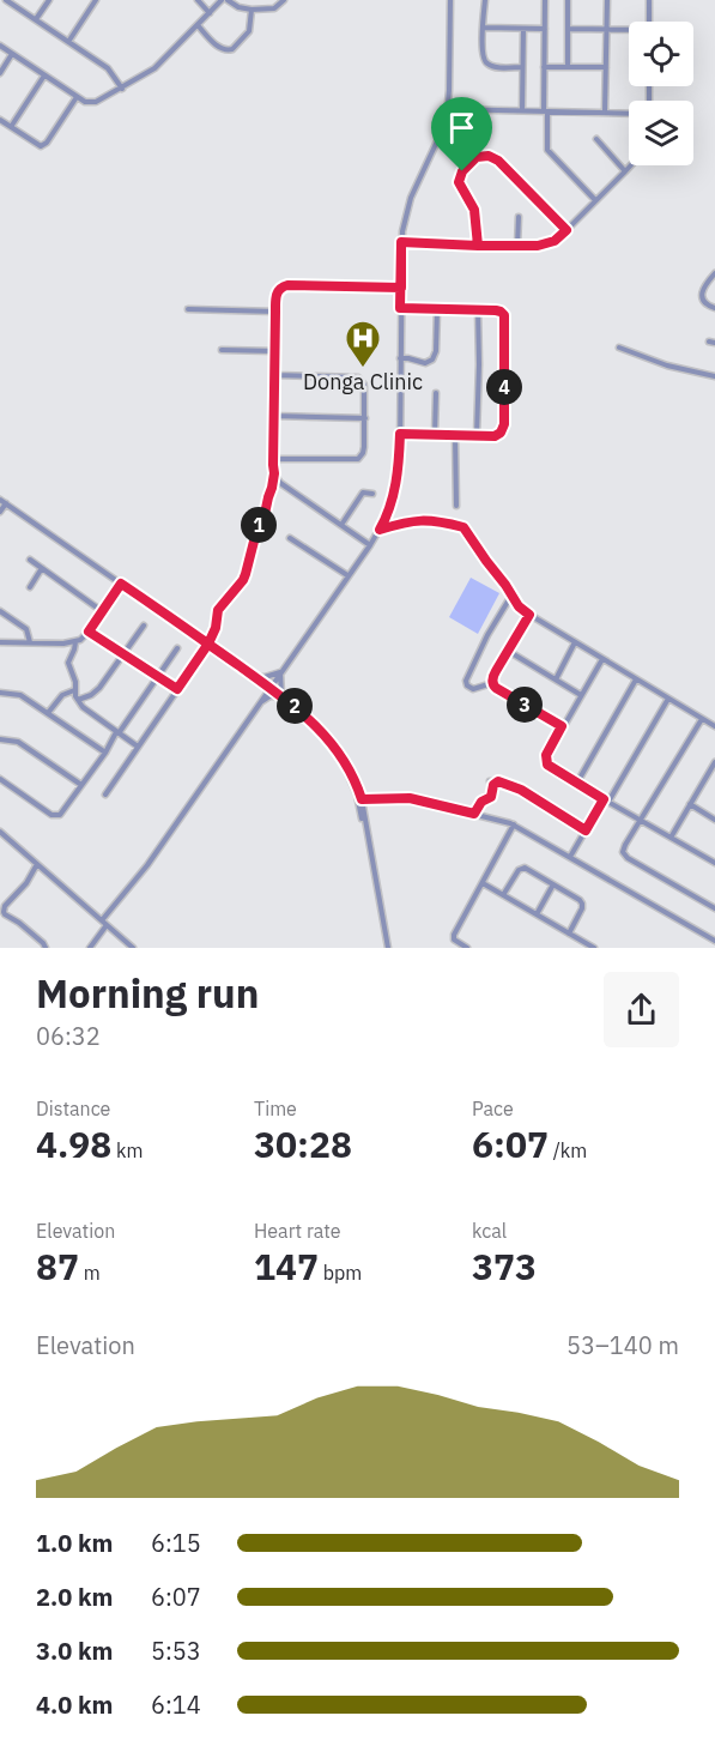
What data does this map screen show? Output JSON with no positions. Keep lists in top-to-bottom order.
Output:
{
  "places": {
    "hospital": ["Donga Clinic"]
  },
  "page": {
    "pins": [
      "4",
      "1",
      "3",
      "2"
    ],
    "heading": ["Morning run", "06:32"],
    "stats": [
      ["Distance", "4.98 km"],
      ["Time", "30:28"],
      ["Pace", "6:07 /km"],
      ["Elevation", "87 m"],
      ["Heart rate", "147 bpm"],
      ["kcal", "373"]
    ],
    "chart": ["Elevation", "53–140 m"],
    "list": [
      {
        "name": "1.0 km",
        "note": "6:15"
      },
      {
        "name": "2.0 km",
        "note": "6:07"
      },
      {
        "name": "3.0 km",
        "note": "5:53"
      },
      {
        "name": "4.0 km",
        "note": "6:14"
      }
    ]
  }
}
